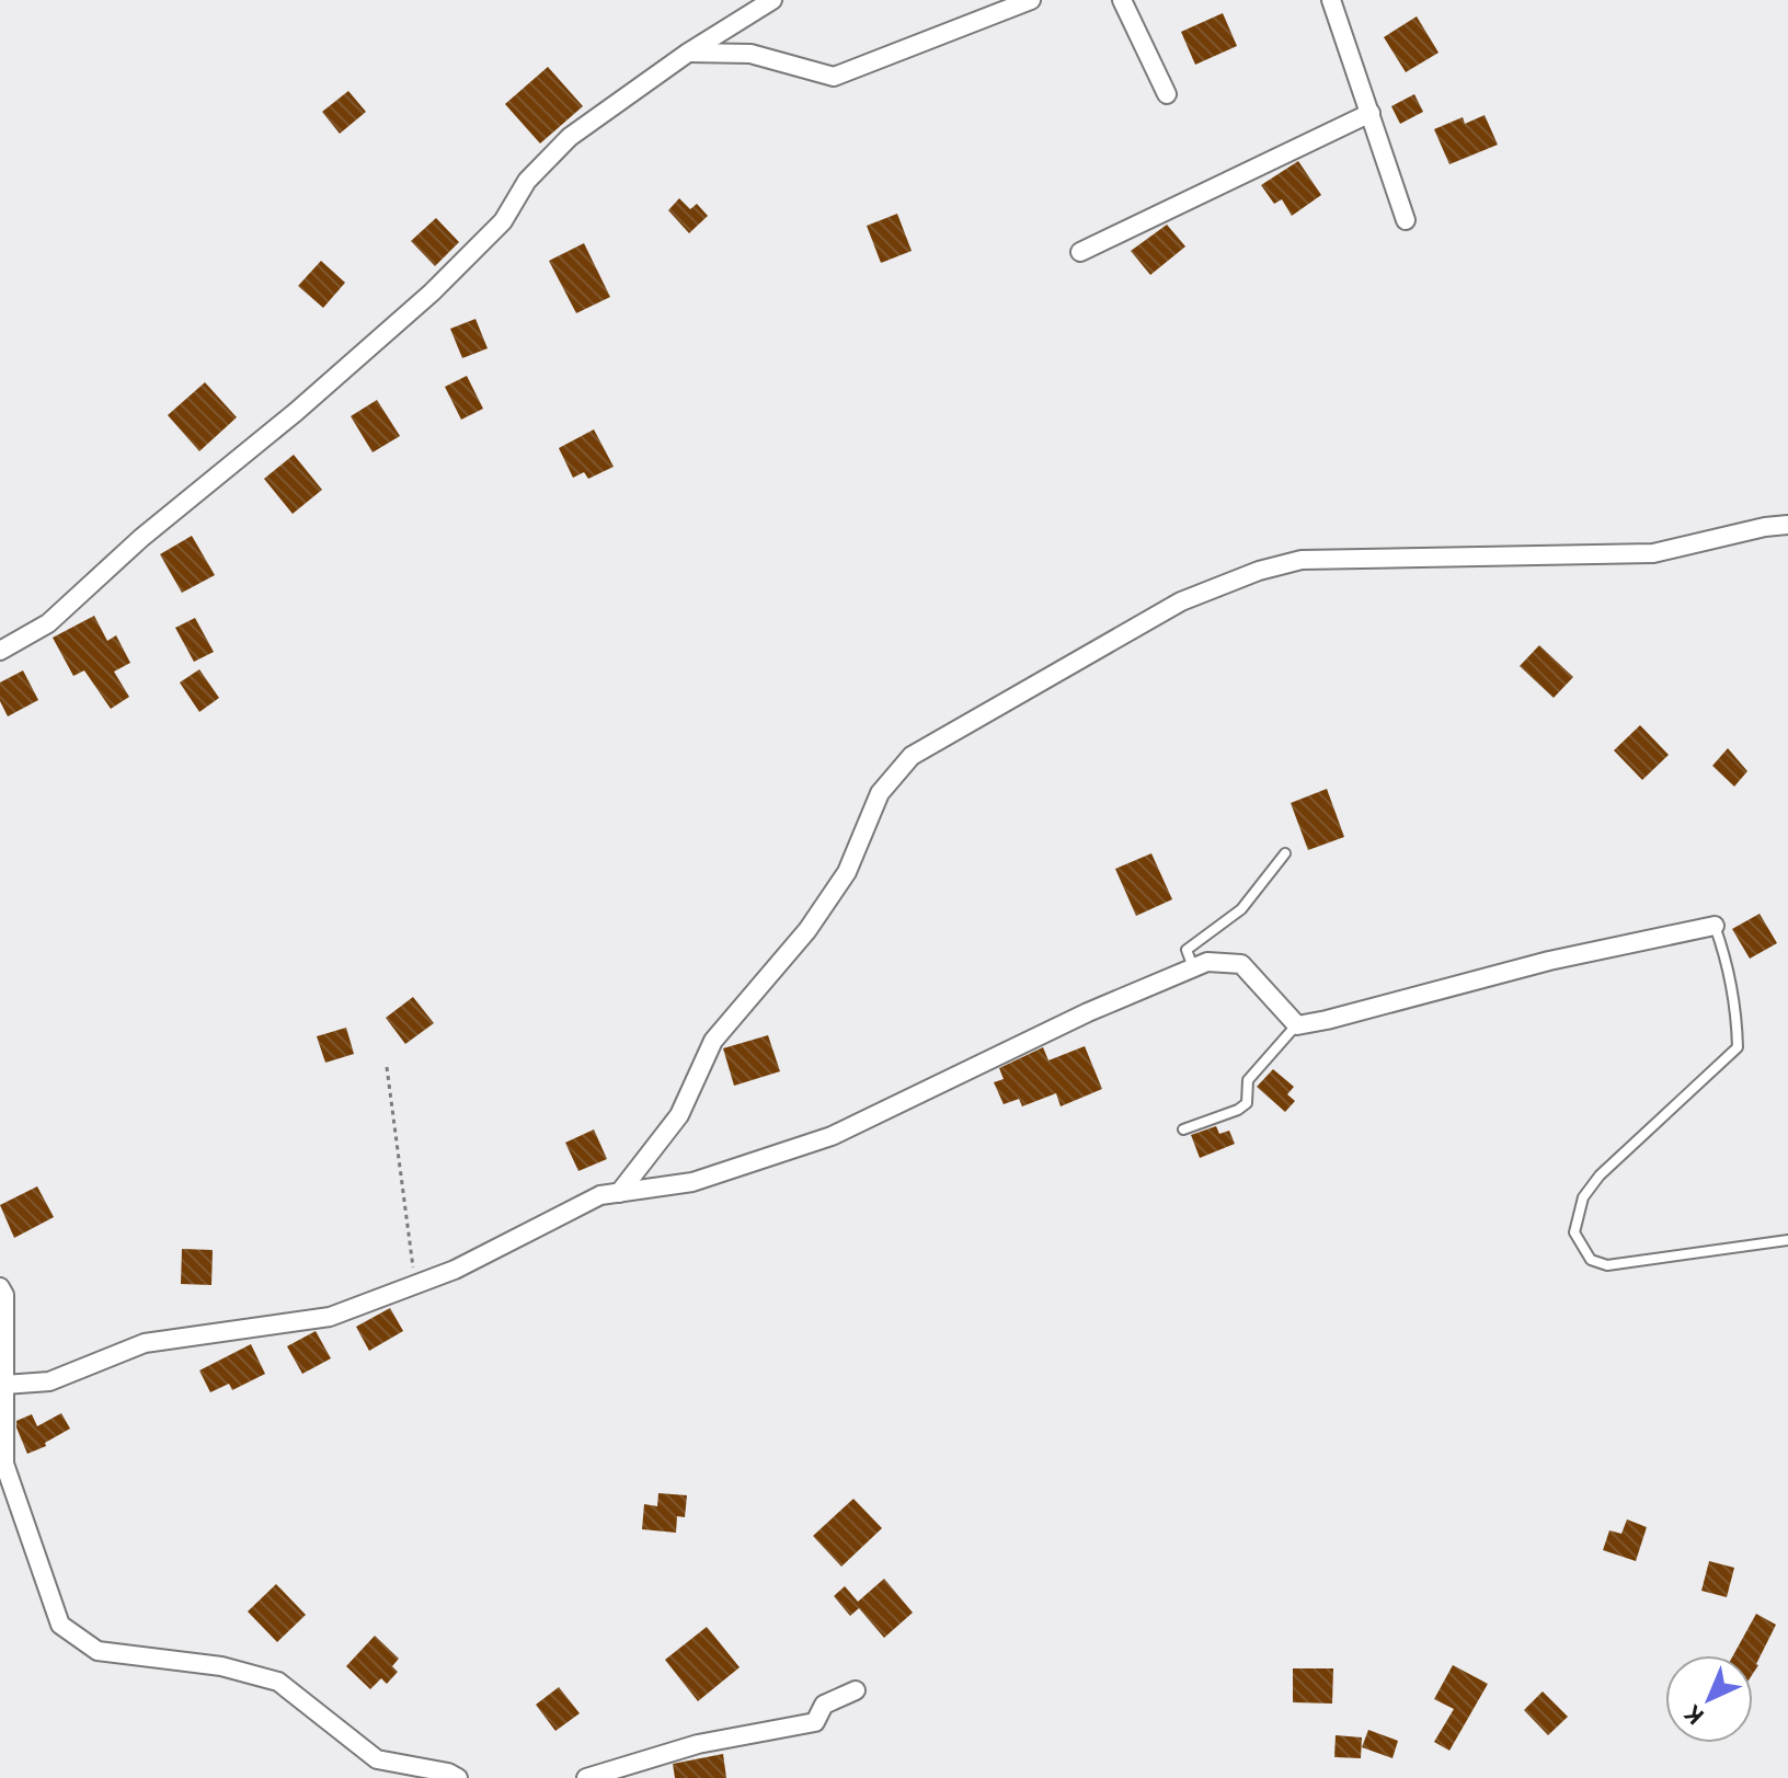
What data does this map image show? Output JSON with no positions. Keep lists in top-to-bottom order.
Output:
{
  "north": "bottom left"
}
